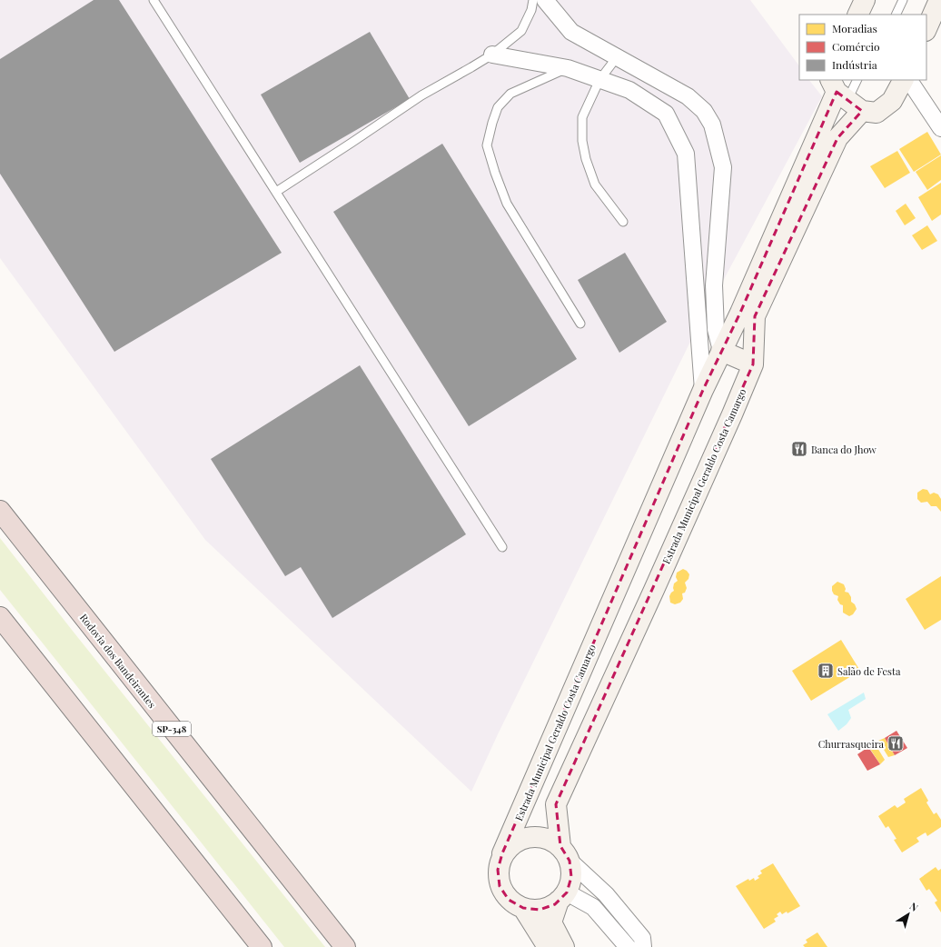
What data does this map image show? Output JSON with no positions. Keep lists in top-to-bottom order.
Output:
{
  "streets": {
    "highway": ["Rodovia dos Bandeirantes", "SP-348"],
    "street": ["Estrada Municipal Geraldo Costa Camargo"]
  },
  "places": {
    "restaurant": ["Banca do Jhow", "Churrasqueira"],
    "building": ["Salão de Festa"]
  },
  "legend": ["Moradias", "Comércio", "Indústria"],
  "north": "top right"
}
